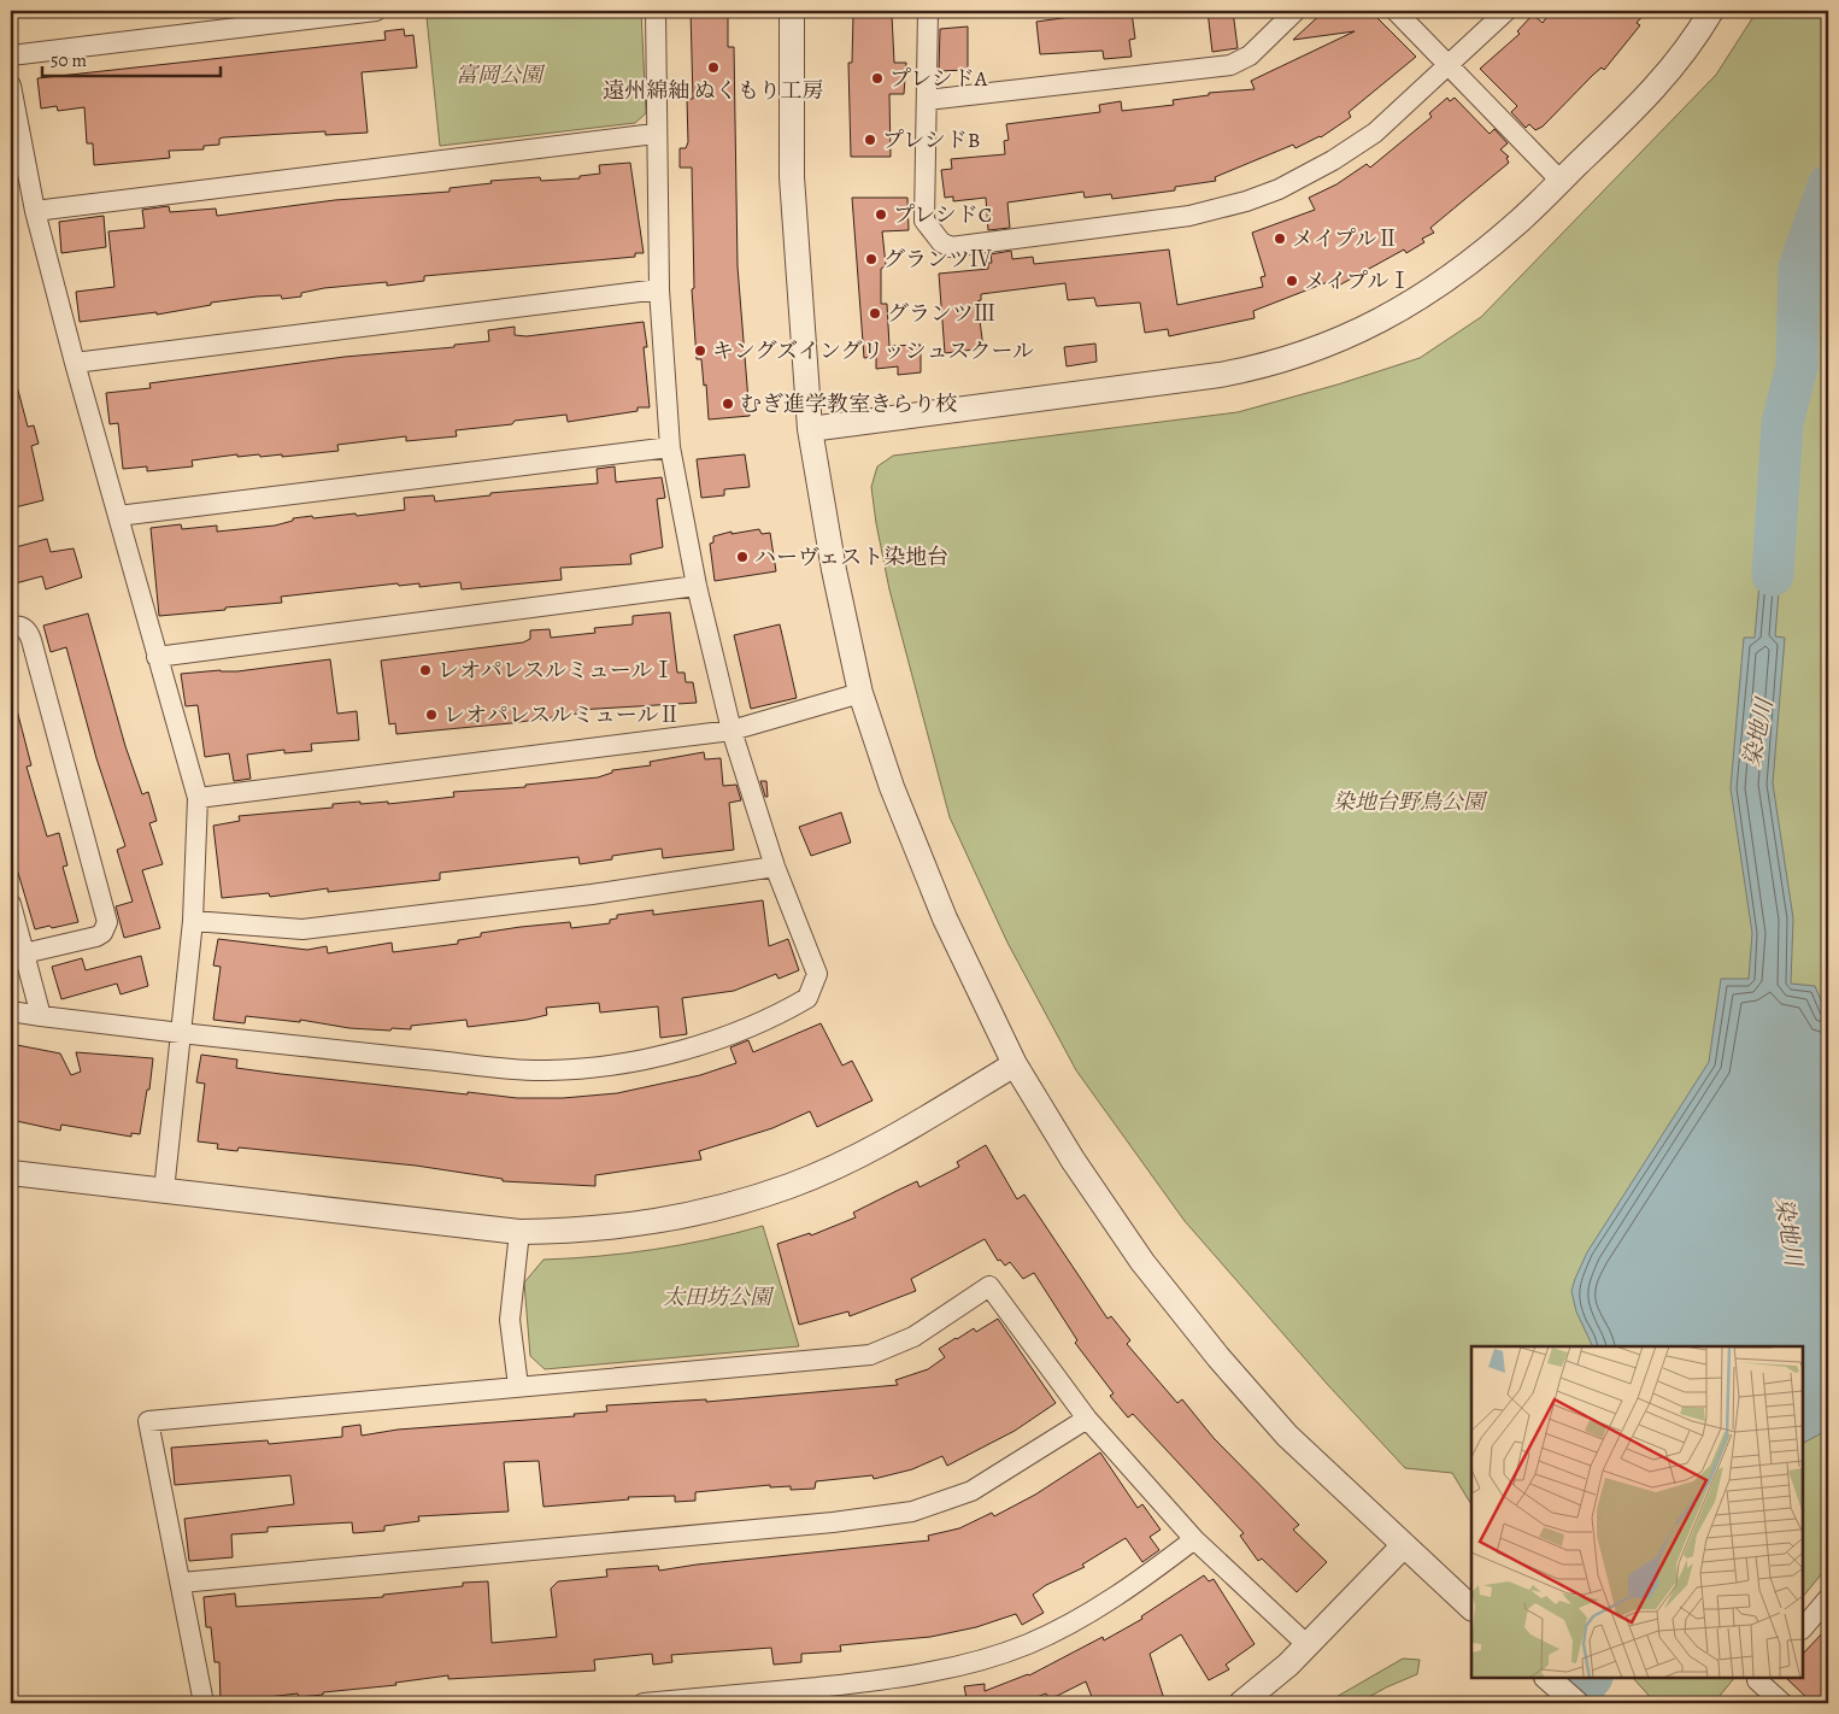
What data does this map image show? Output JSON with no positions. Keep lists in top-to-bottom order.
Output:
{
  "water": ["染地川"],
  "parks": ["富岡公園", "染地台野鳥公園", "太田坊公園"],
  "places": [
    "遠州綿紬 ぬくもり工房",
    "プレシドA",
    "プレシドB",
    "プレシドC",
    "メイプルⅡ",
    "グランツⅣ",
    "メイプルⅠ",
    "グランツⅢ",
    "キングズイングリッシュスクール",
    "むぎ進学教室きらり校",
    "ハーヴェスト染地台",
    "レオパレスルミュールⅠ",
    "レオパレスルミュールⅡ"
  ],
  "scale_bar": "50 m"
}
